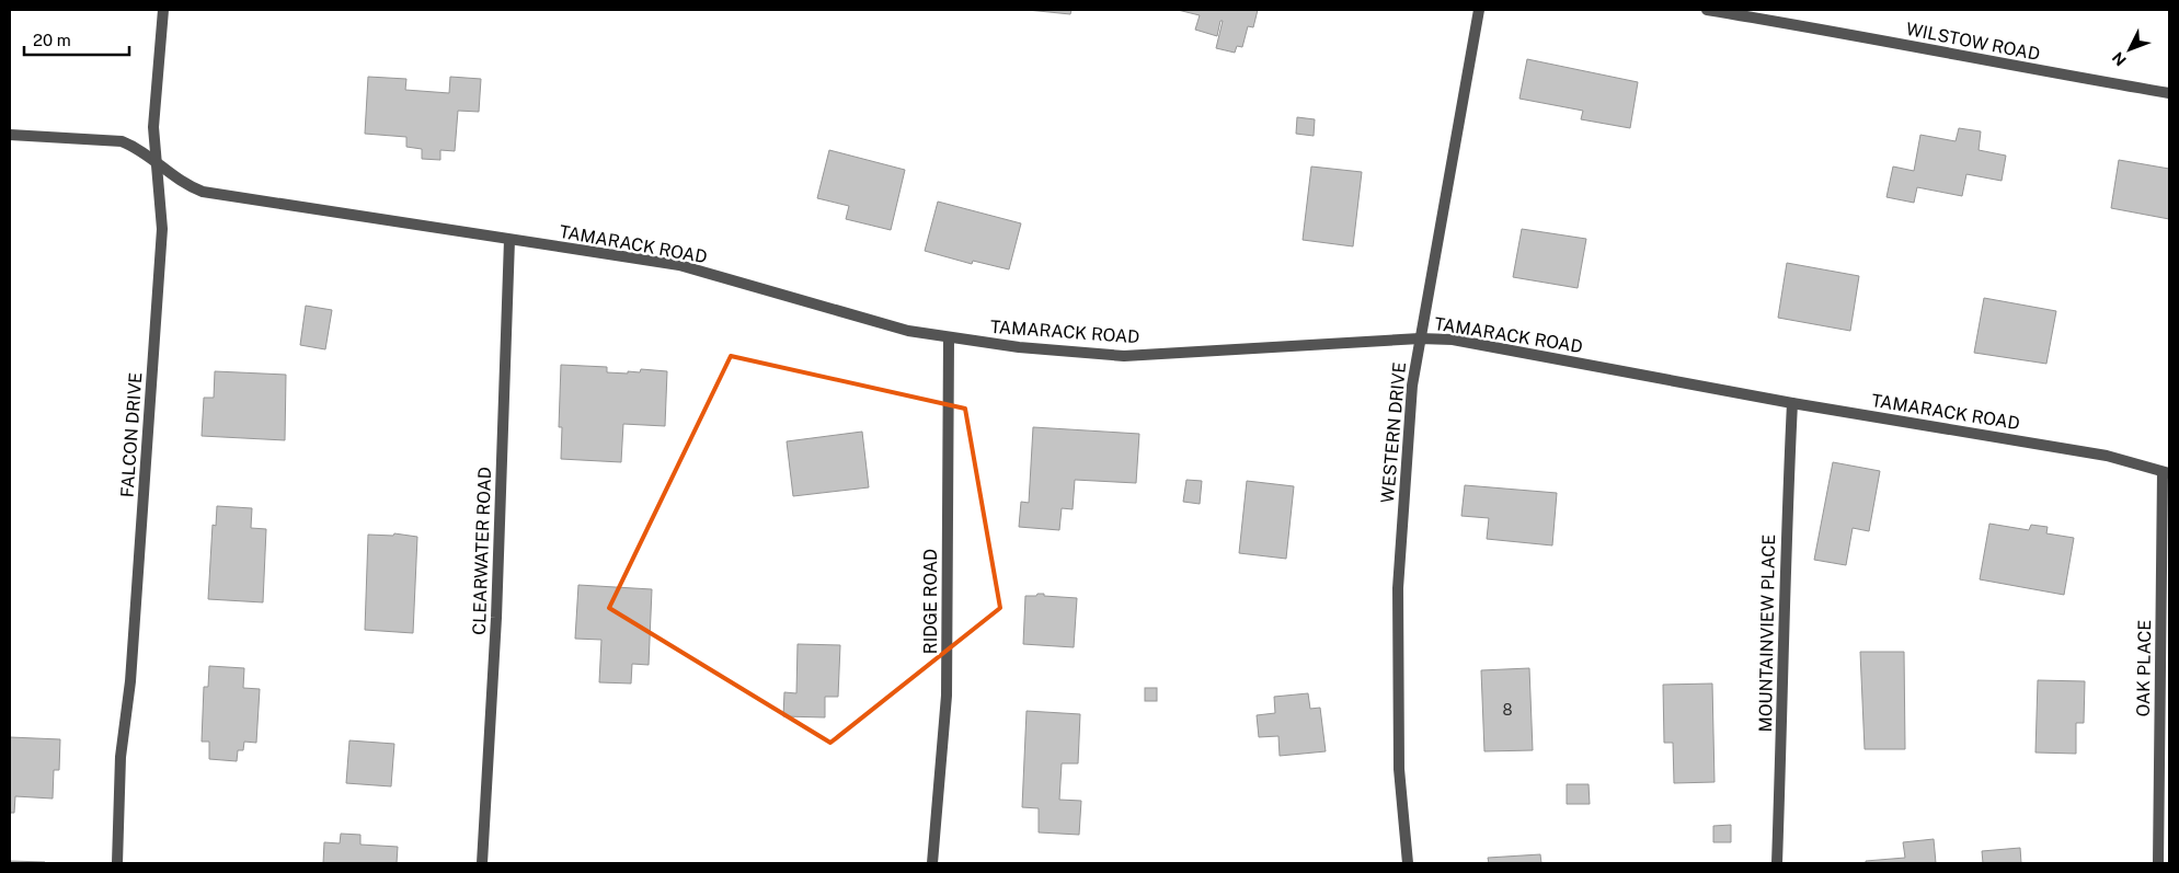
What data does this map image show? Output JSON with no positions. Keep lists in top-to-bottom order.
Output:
{
  "streets": {
    "street": [
      "WILSTOW ROAD",
      "TAMARACK ROAD",
      "WESTERN DRIVE",
      "FALCON DRIVE",
      "CLEARWATER ROAD",
      "RIDGE ROAD",
      "MOUNTAINVIEW PLACE",
      "OAK PLACE"
    ]
  },
  "crossings": [
    ["TAMARACK ROAD", "WESTERN DRIVE"],
    ["TAMARACK ROAD", "FALCON DRIVE"],
    ["TAMARACK ROAD", "CLEARWATER ROAD"],
    ["TAMARACK ROAD", "RIDGE ROAD"],
    ["TAMARACK ROAD", "MOUNTAINVIEW PLACE"],
    ["TAMARACK ROAD", "OAK PLACE"]
  ],
  "house_numbers": ["8"],
  "scale_bar": "20 m",
  "north": "bottom left"
}
